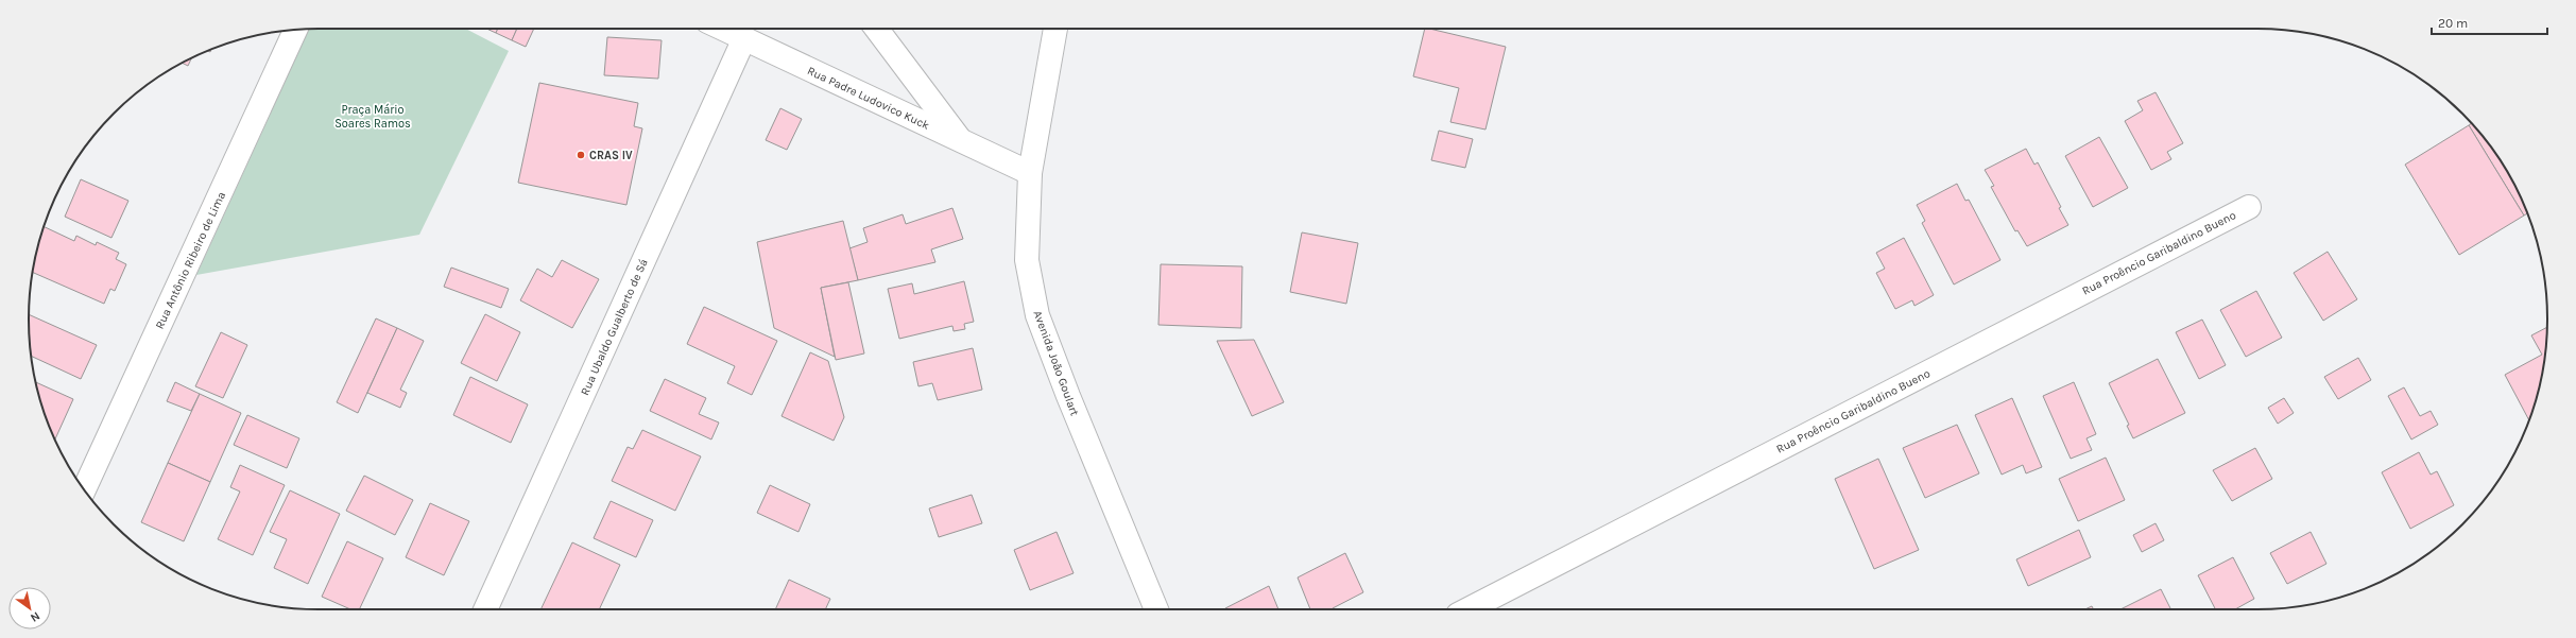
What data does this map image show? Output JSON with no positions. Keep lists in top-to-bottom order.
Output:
{
  "streets": {
    "street": [
      "Rua Padre Ludovico Kuck",
      "Rua Proêncio Garibaldino Bueno",
      "Rua Antônio Ribeiro de Lima",
      "Rua Ubaldo Gualberto de Sá",
      "Avenida João Goulart"
    ]
  },
  "crossings": [
    ["Rua Padre Ludovico Kuck", "Rua Ubaldo Gualberto de Sá"],
    ["Rua Padre Ludovico Kuck", "Avenida João Goulart"]
  ],
  "parks": ["Praça Mário Soares Ramos"],
  "places": ["CRAS IV"],
  "scale_bar": "20 m",
  "north": "bottom right"
}
